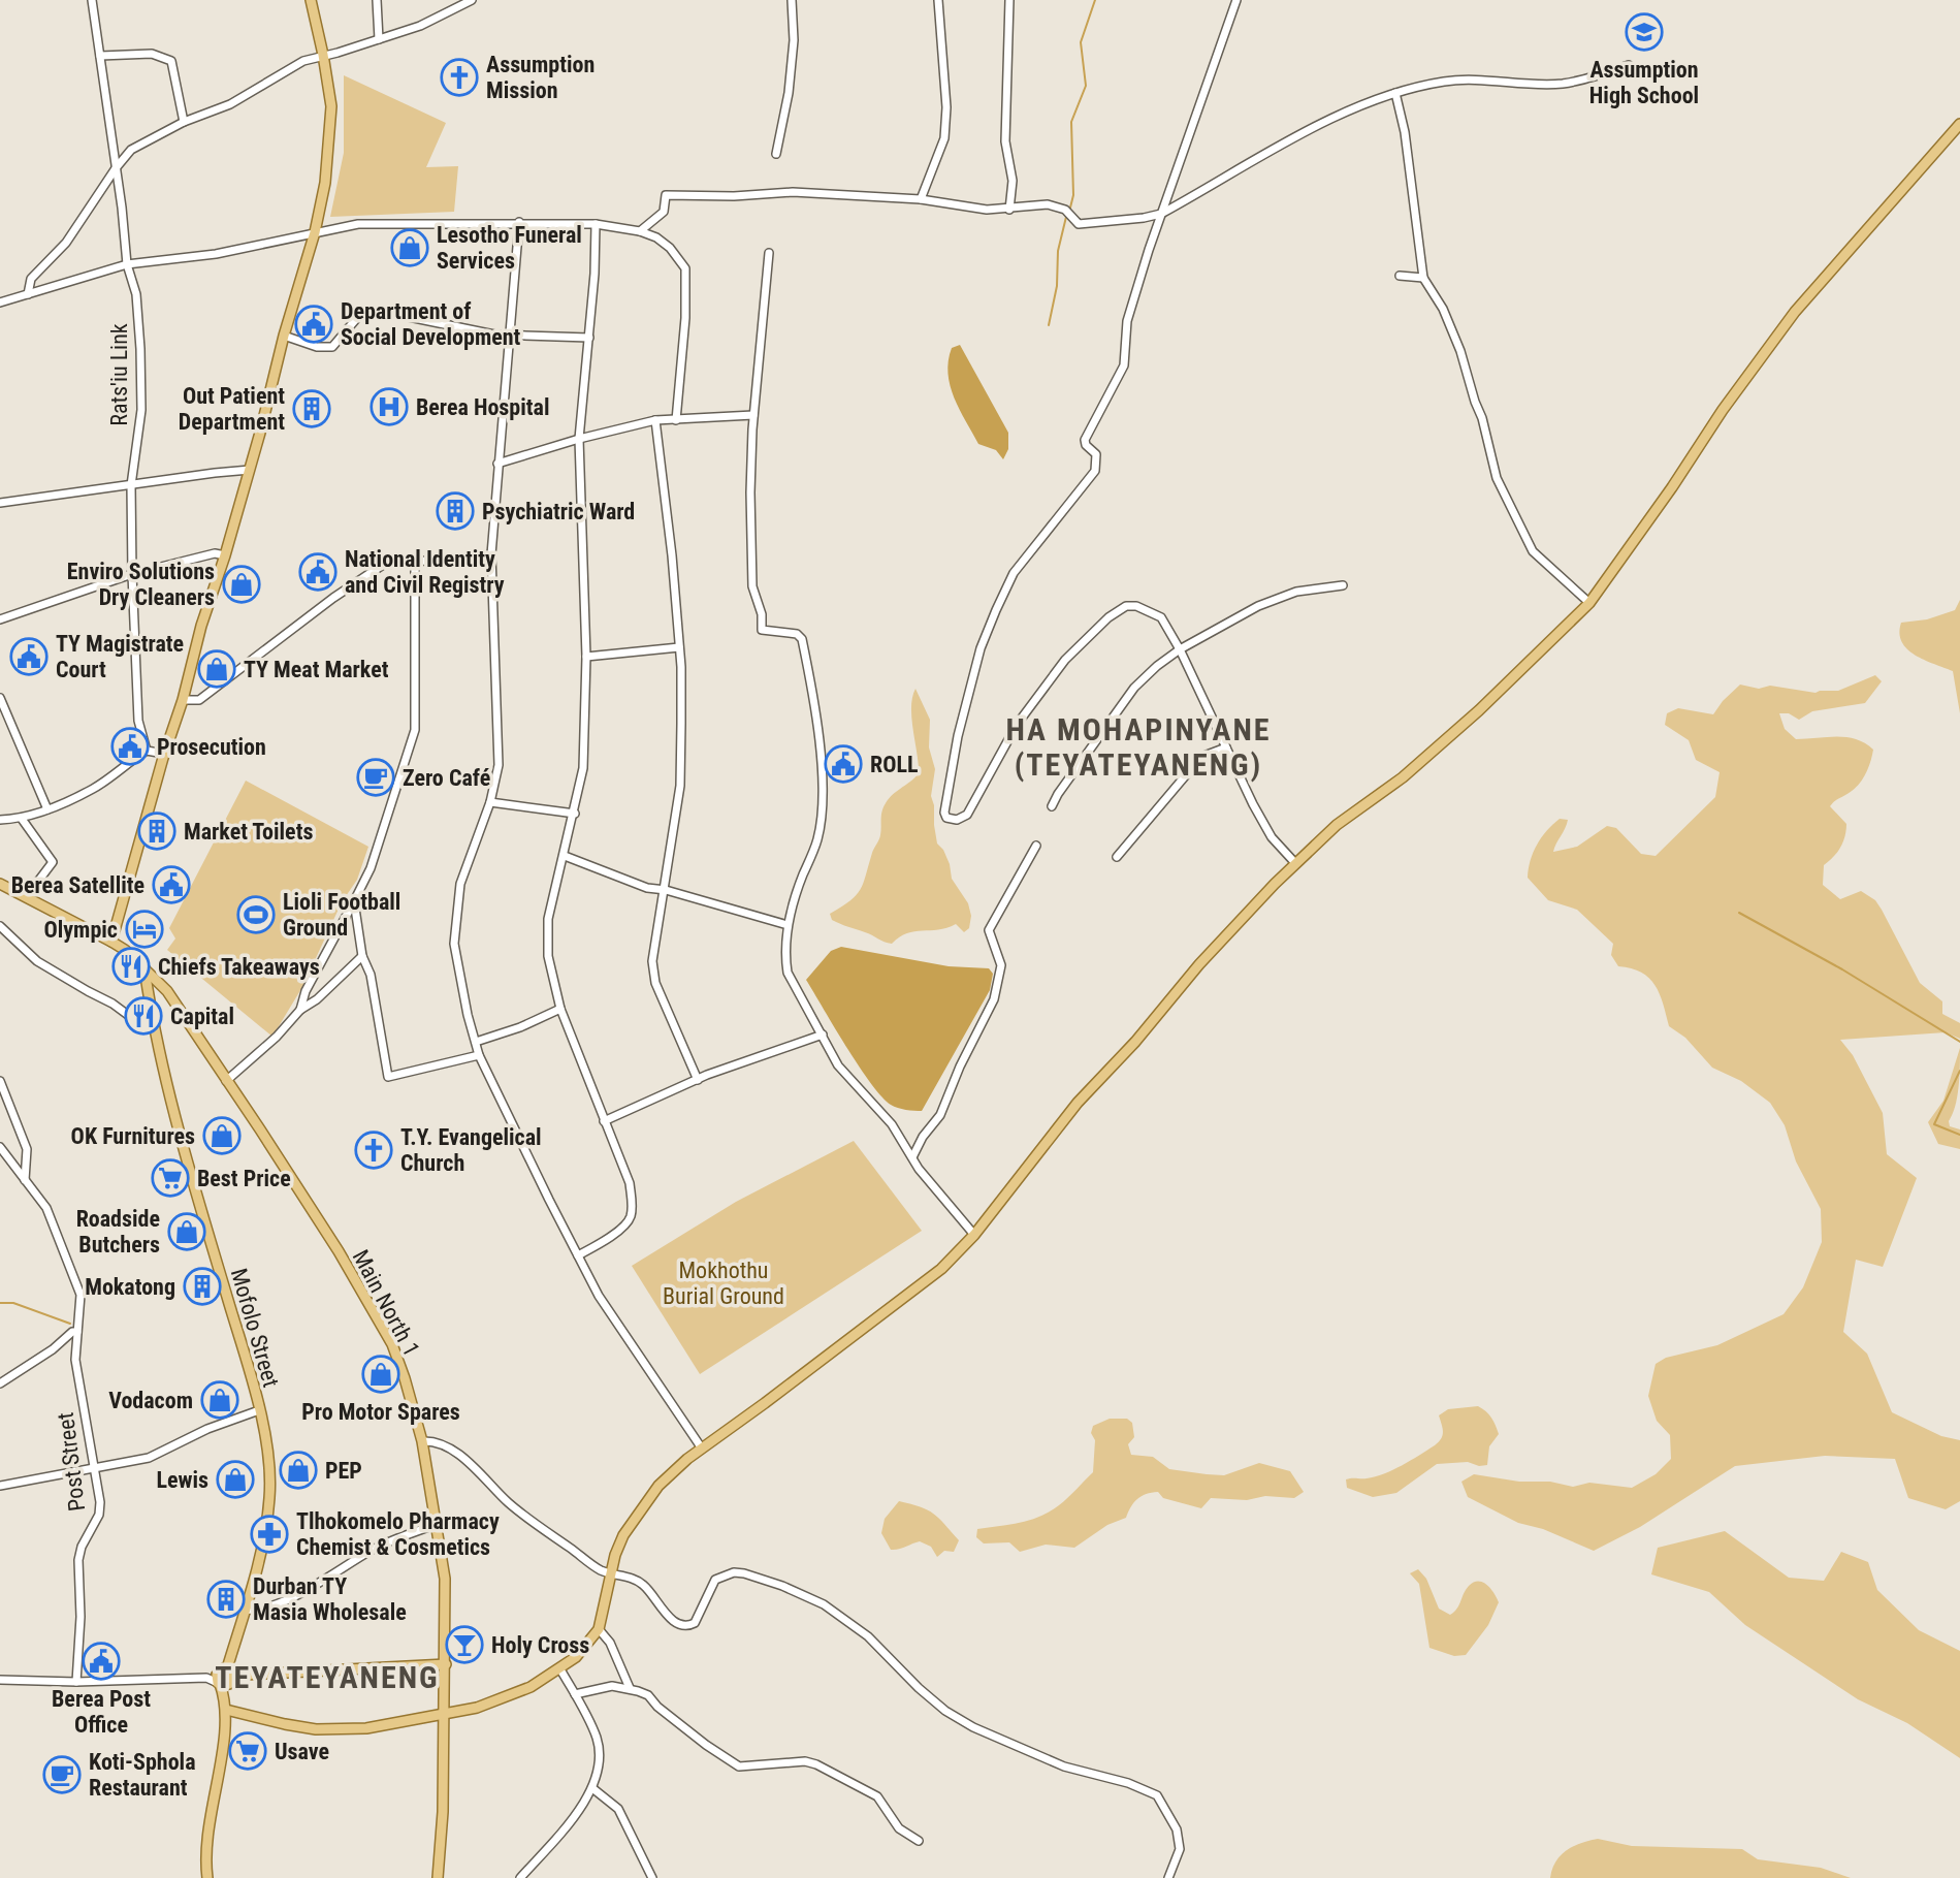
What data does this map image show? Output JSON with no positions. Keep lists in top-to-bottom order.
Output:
{
  "streets": {
    "main road": ["Main North 1", "Mofolo Street"],
    "street": ["Rats'iu Link", "Post Street"]
  },
  "crossings": [
    ["Main North 1", "Mofolo Street"]
  ],
  "districts": ["HA MOHAPINYANE (TEYATEYANENG)", "TEYATEYANENG"],
  "parks": ["Mokhothu Burial Ground"],
  "places": {
    "school or university": ["Assumption High School"],
    "church": ["Assumption Mission", "T.Y. Evangelical Church"],
    "shop": [
      "Lesotho Funeral Services",
      "Enviro Solutions Dry Cleaners",
      "TY Meat Market",
      "OK Furnitures",
      "Roadside Butchers",
      "Pro Motor Spares",
      "Vodacom",
      "PEP",
      "Lewis"
    ],
    "public building": [
      "Department of Social Development",
      "National Identity and Civil Registry",
      "TY Magistrate Court",
      "Prosecution",
      "ROLL",
      "Berea Satellite",
      "Berea Post Office"
    ],
    "hospital": ["Berea Hospital"],
    "building": [
      "Out Patient Department",
      "Psychiatric Ward",
      "Market Toilets",
      "Mokatong",
      "Durban TY Masia Wholesale"
    ],
    "cafe": ["Zero Café", "Koti-Sphola Restaurant"],
    "sports": ["Lioli Football Ground"],
    "hotel": ["Olympic"],
    "restaurant": ["Chiefs Takeaways", "Capital"],
    "supermarket": ["Best Price", "Usave"],
    "pharmacy": ["Tlhokomelo Pharmacy Chemist & Cosmetics"],
    "bar": ["Holy Cross"]
  }
}
